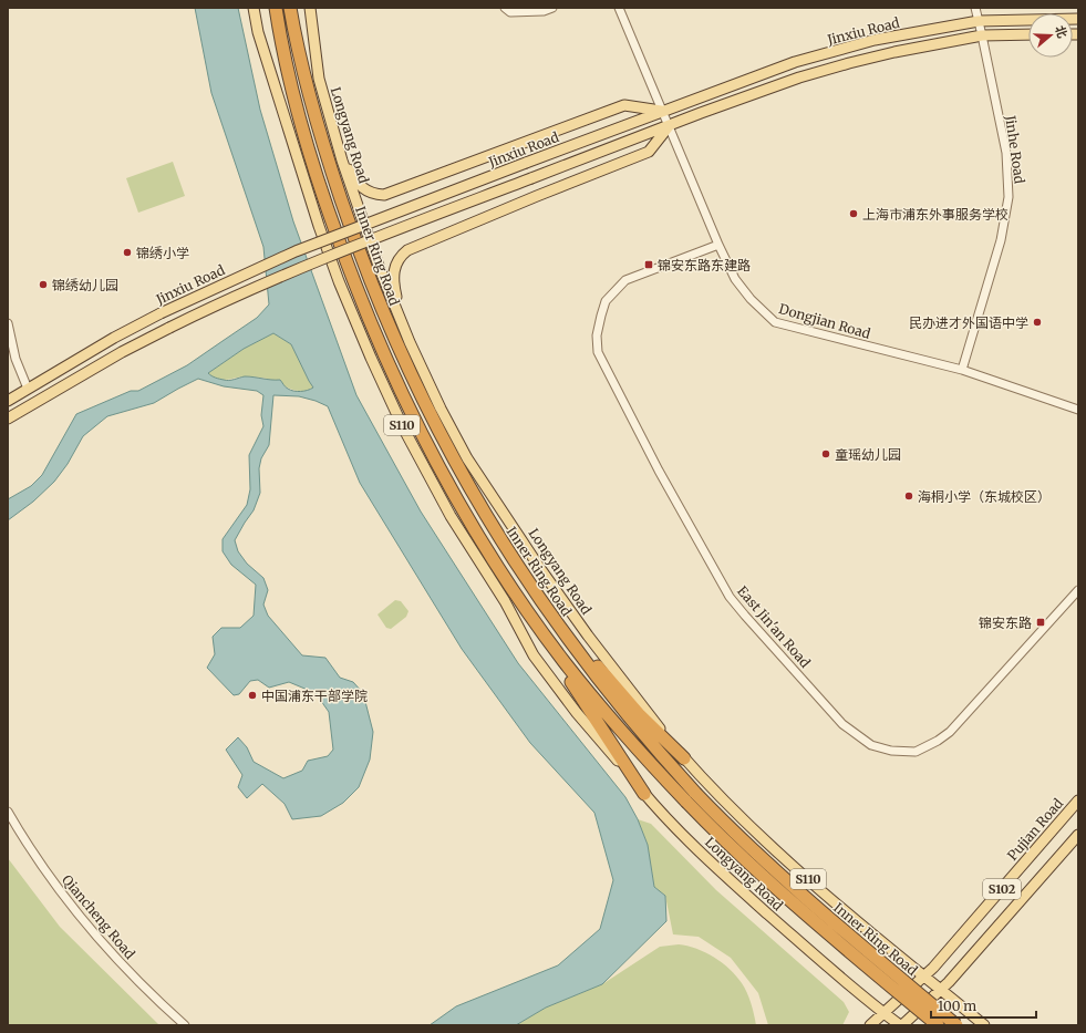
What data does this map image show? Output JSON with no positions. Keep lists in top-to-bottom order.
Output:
{
  "streets": {
    "highway": ["Inner Ring Road"],
    "main road": [
      "Jinxiu Road",
      "Longyang Road",
      "S110",
      "Pujian Road",
      "S102"
    ],
    "street": [
      "Jinhe Road",
      "Dongjian Road",
      "East Jin'an Road",
      "Qiancheng Road"
    ]
  },
  "crossings": [
    ["Jinxiu Road", "Jinhe Road"],
    ["Jinxiu Road", "Dongjian Road"],
    ["Longyang Road", "Pujian Road"],
    ["Longyang Road", "S102"],
    ["Jinhe Road", "Dongjian Road"],
    ["Dongjian Road", "East Jin'an Road"],
    ["Pujian Road", "S102"]
  ],
  "places": {
    "other": [
      "上海市浦东外事服务学校",
      "锦绣小学",
      "锦绣幼儿园",
      "民办进才外国语中学",
      "童瑶幼儿园",
      "海桐小学（东城校区）",
      "中国浦东干部学院"
    ],
    "transit": ["锦安东路东建路", "锦安东路"]
  },
  "scale_bar": "100 m",
  "north": "right"
}
